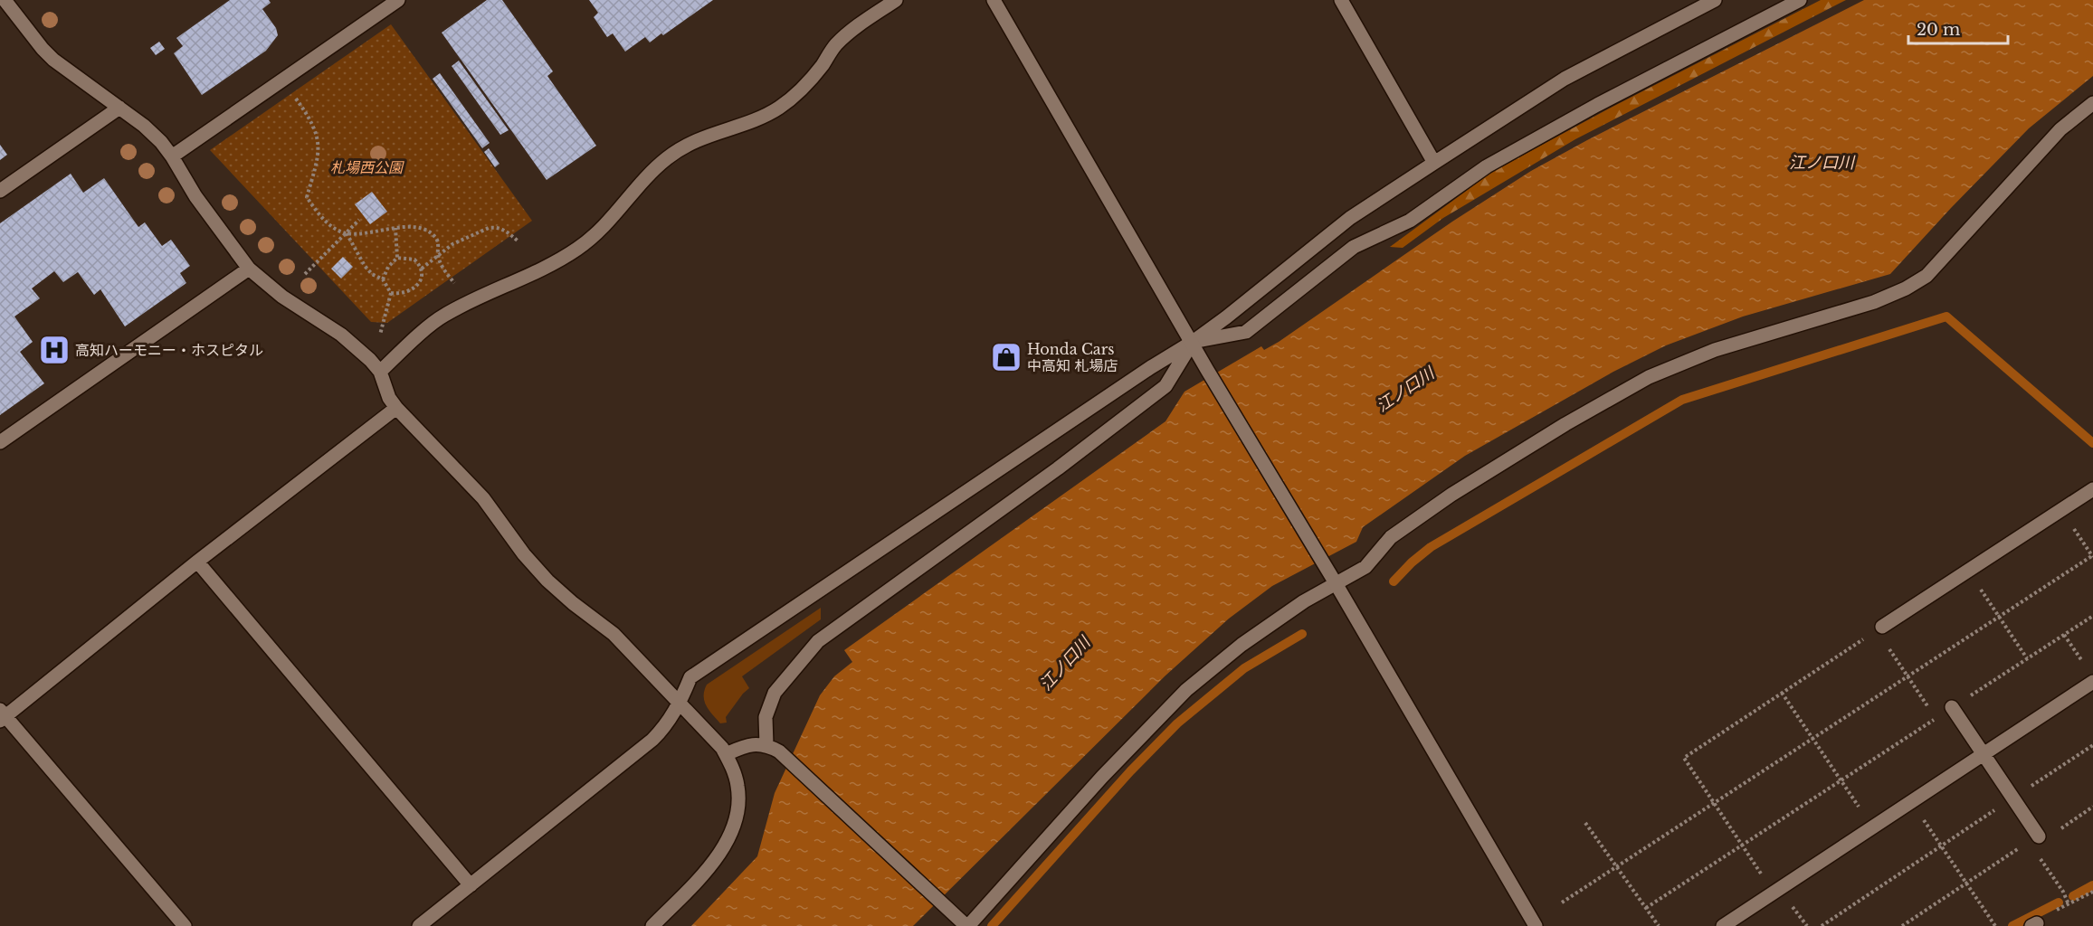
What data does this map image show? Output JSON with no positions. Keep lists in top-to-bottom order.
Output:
{
  "water": ["江ノ口川"],
  "parks": ["札場西公園"],
  "places": {
    "hospital": ["高知ハーモニー・ホスピタル"],
    "shop": ["Honda Cars 中高知 札場店"]
  },
  "scale_bar": "20 m"
}
